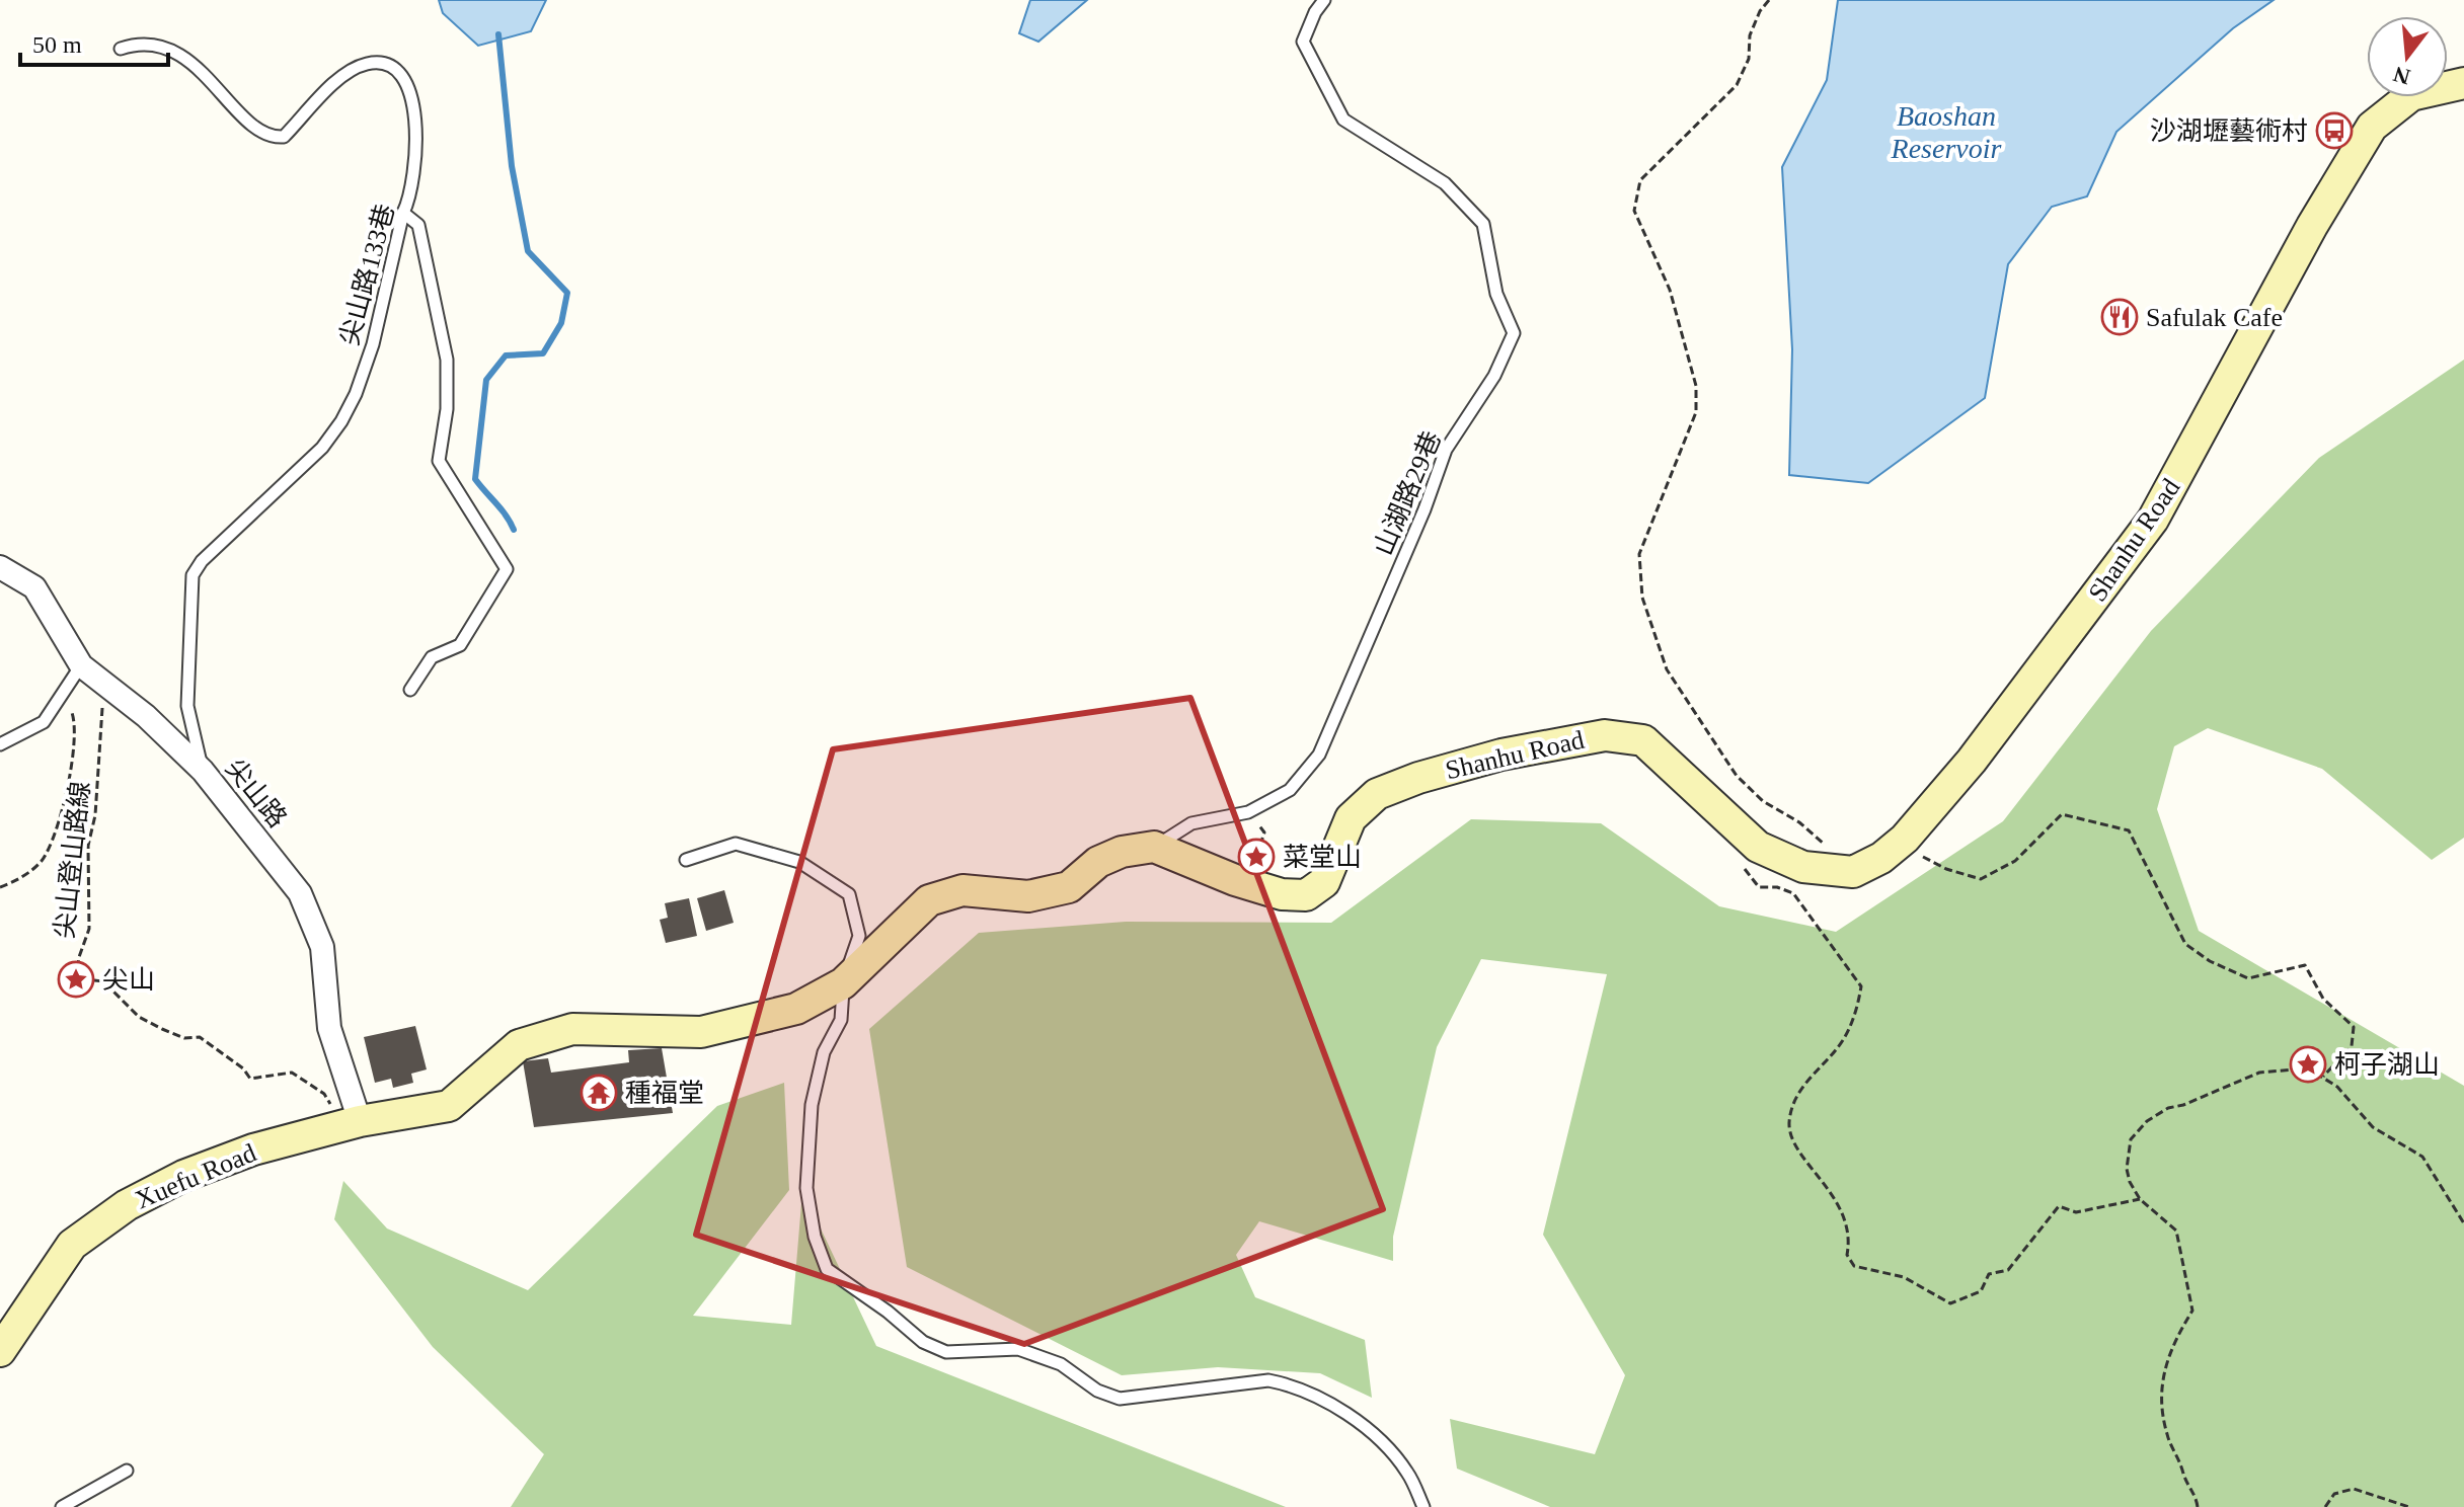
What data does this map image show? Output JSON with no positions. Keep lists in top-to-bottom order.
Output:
{
  "streets": {
    "street": ["Shanhu Road", "尖山路", "Xuefu Road"],
    "lane": ["尖山路133巷", "山湖路29巷"],
    "path": ["尖山登山路線"]
  },
  "crossings": [
    ["尖山路133巷", "尖山路"],
    ["山湖路29巷", "Shanhu Road"],
    ["尖山路", "尖山登山路線"],
    ["尖山路", "Xuefu Road"],
    ["尖山登山路線", "Xuefu Road"]
  ],
  "water": ["Baoshan Reservoir"],
  "places": {
    "bus stop": ["沙湖壢藝術村"],
    "restaurant": ["Safulak Cafe"],
    "place": ["菜堂山", "尖山", "柯子湖山"],
    "temple": ["種福堂"]
  },
  "scale_bar": "50 m",
  "north": "bottom"
}
